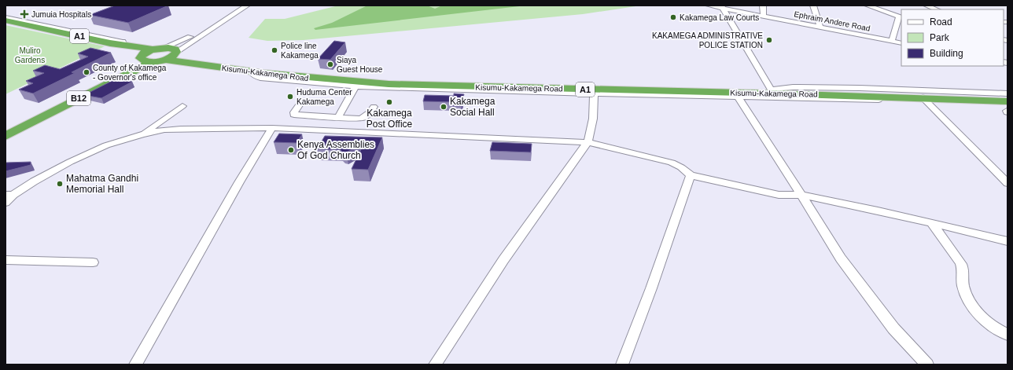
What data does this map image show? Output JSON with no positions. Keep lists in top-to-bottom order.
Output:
{
  "streets": {
    "highway": ["A1", "Kisumu-Kakamega Road", "B12"],
    "street": ["Ephraim Andere Road"]
  },
  "crossings": [
    ["A1", "Kisumu-Kakamega Road"],
    ["A1", "B12"]
  ],
  "parks": ["Muliro Gardens"],
  "places": {
    "health": ["Jumuia Hospitals"],
    "other": [
      "Kakamega Law Courts",
      "KAKAMEGA ADMINISTRATIVE POLICE STATION",
      "Police line Kakamega",
      "Siaya Guest House",
      "County of Kakamega - Governor's office",
      "Huduma Center Kakamega",
      "Kakamega Post Office",
      "Kakamega Social Hall",
      "Kenya Assemblies Of God Church",
      "Mahatma Gandhi Memorial Hall"
    ]
  },
  "legend": ["Road", "Park", "Building"]
}
